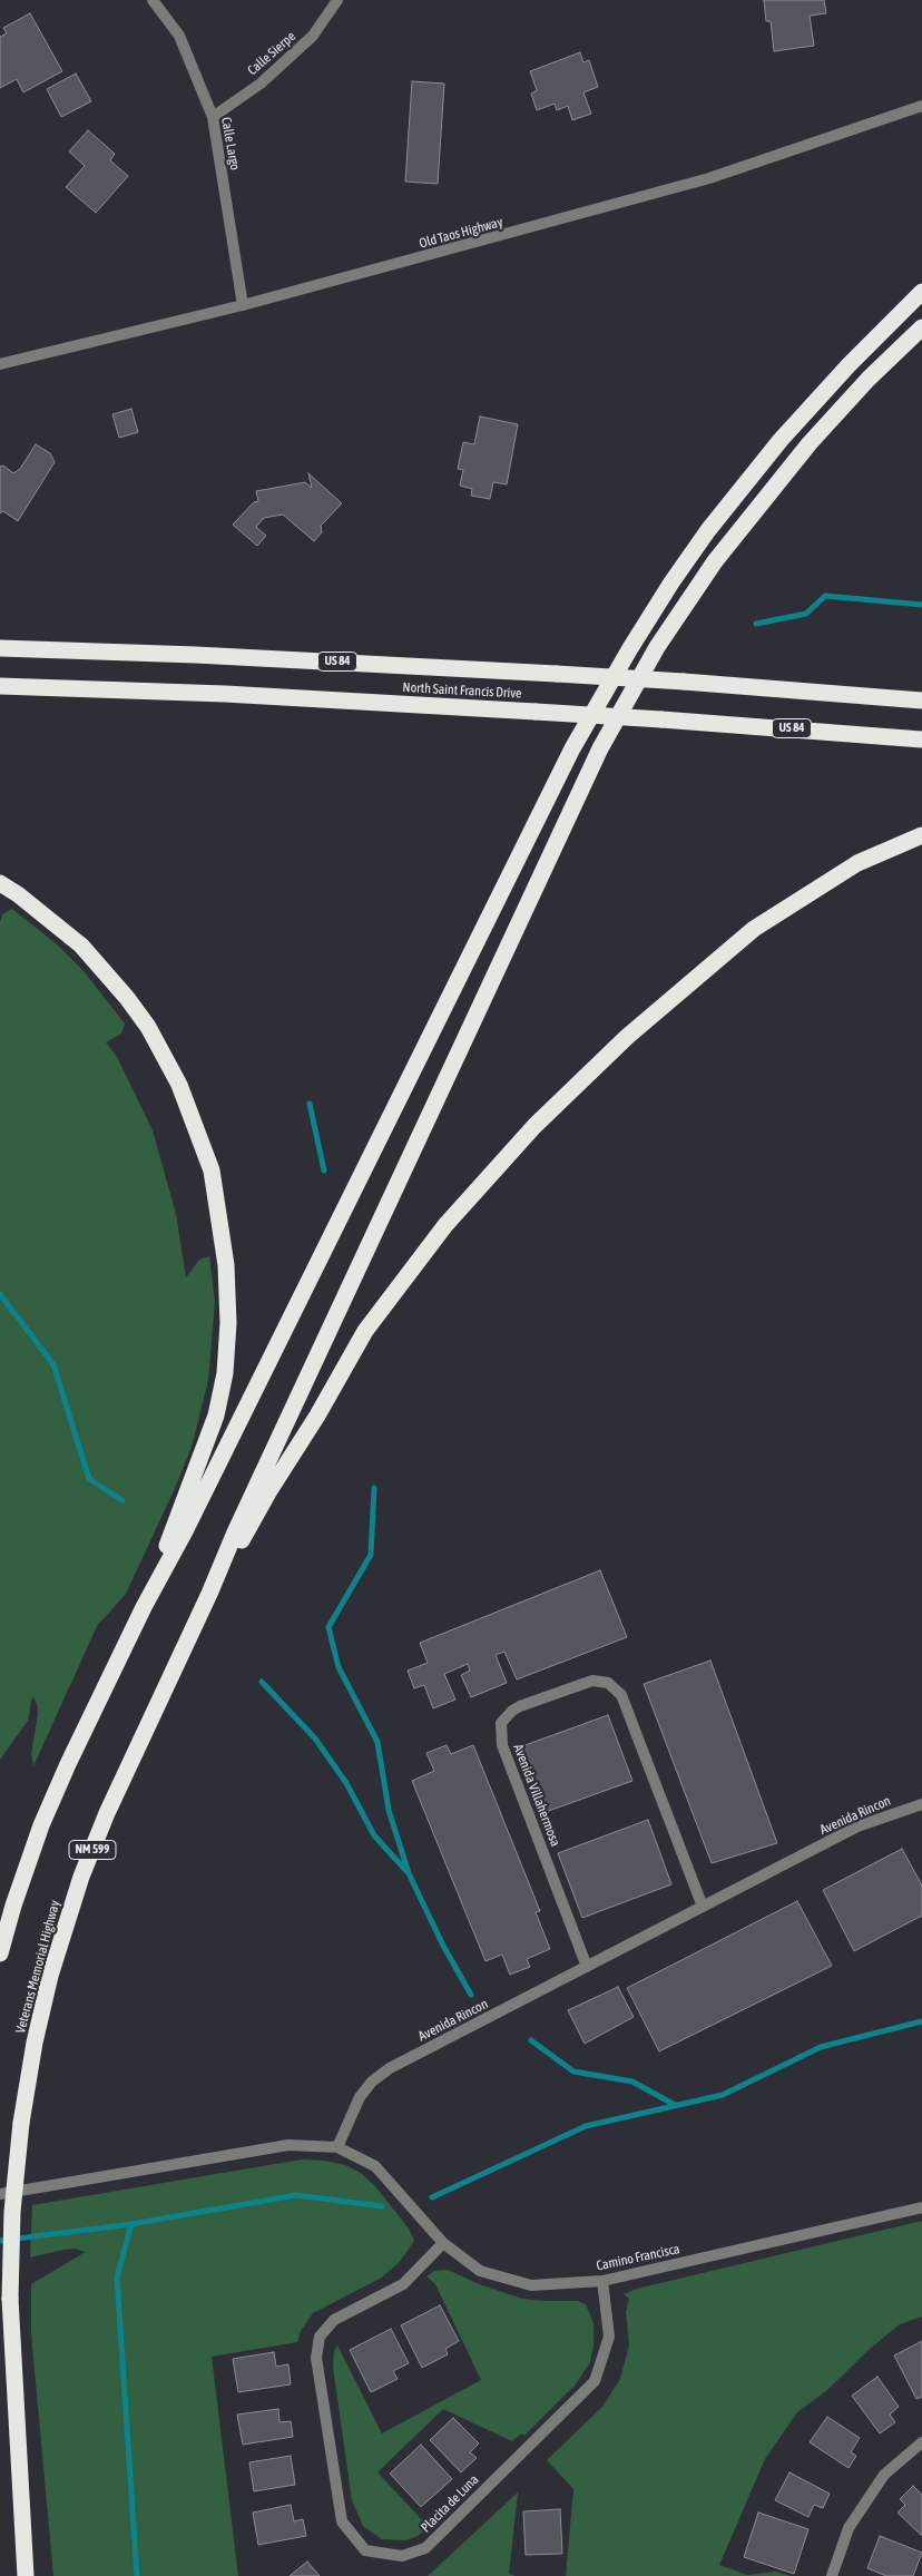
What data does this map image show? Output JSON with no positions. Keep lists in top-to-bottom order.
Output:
{
  "streets": {
    "highway": [
      "US 84",
      "North Saint Francis Drive",
      "NM 599",
      "Veterans Memorial Highway"
    ],
    "street": [
      "Calle Sierpe",
      "Calle Largo",
      "Old Taos Highway",
      "Avenida Villahermosa",
      "Avenida Rincon",
      "Camino Francisca",
      "Placita de Luna"
    ]
  },
  "crossings": [
    ["Calle Sierpe", "Calle Largo"],
    ["Calle Largo", "Old Taos Highway"],
    ["Avenida Villahermosa", "Avenida Rincon"],
    ["Avenida Rincon", "Camino Francisca"],
    ["Camino Francisca", "Placita de Luna"]
  ]
}
